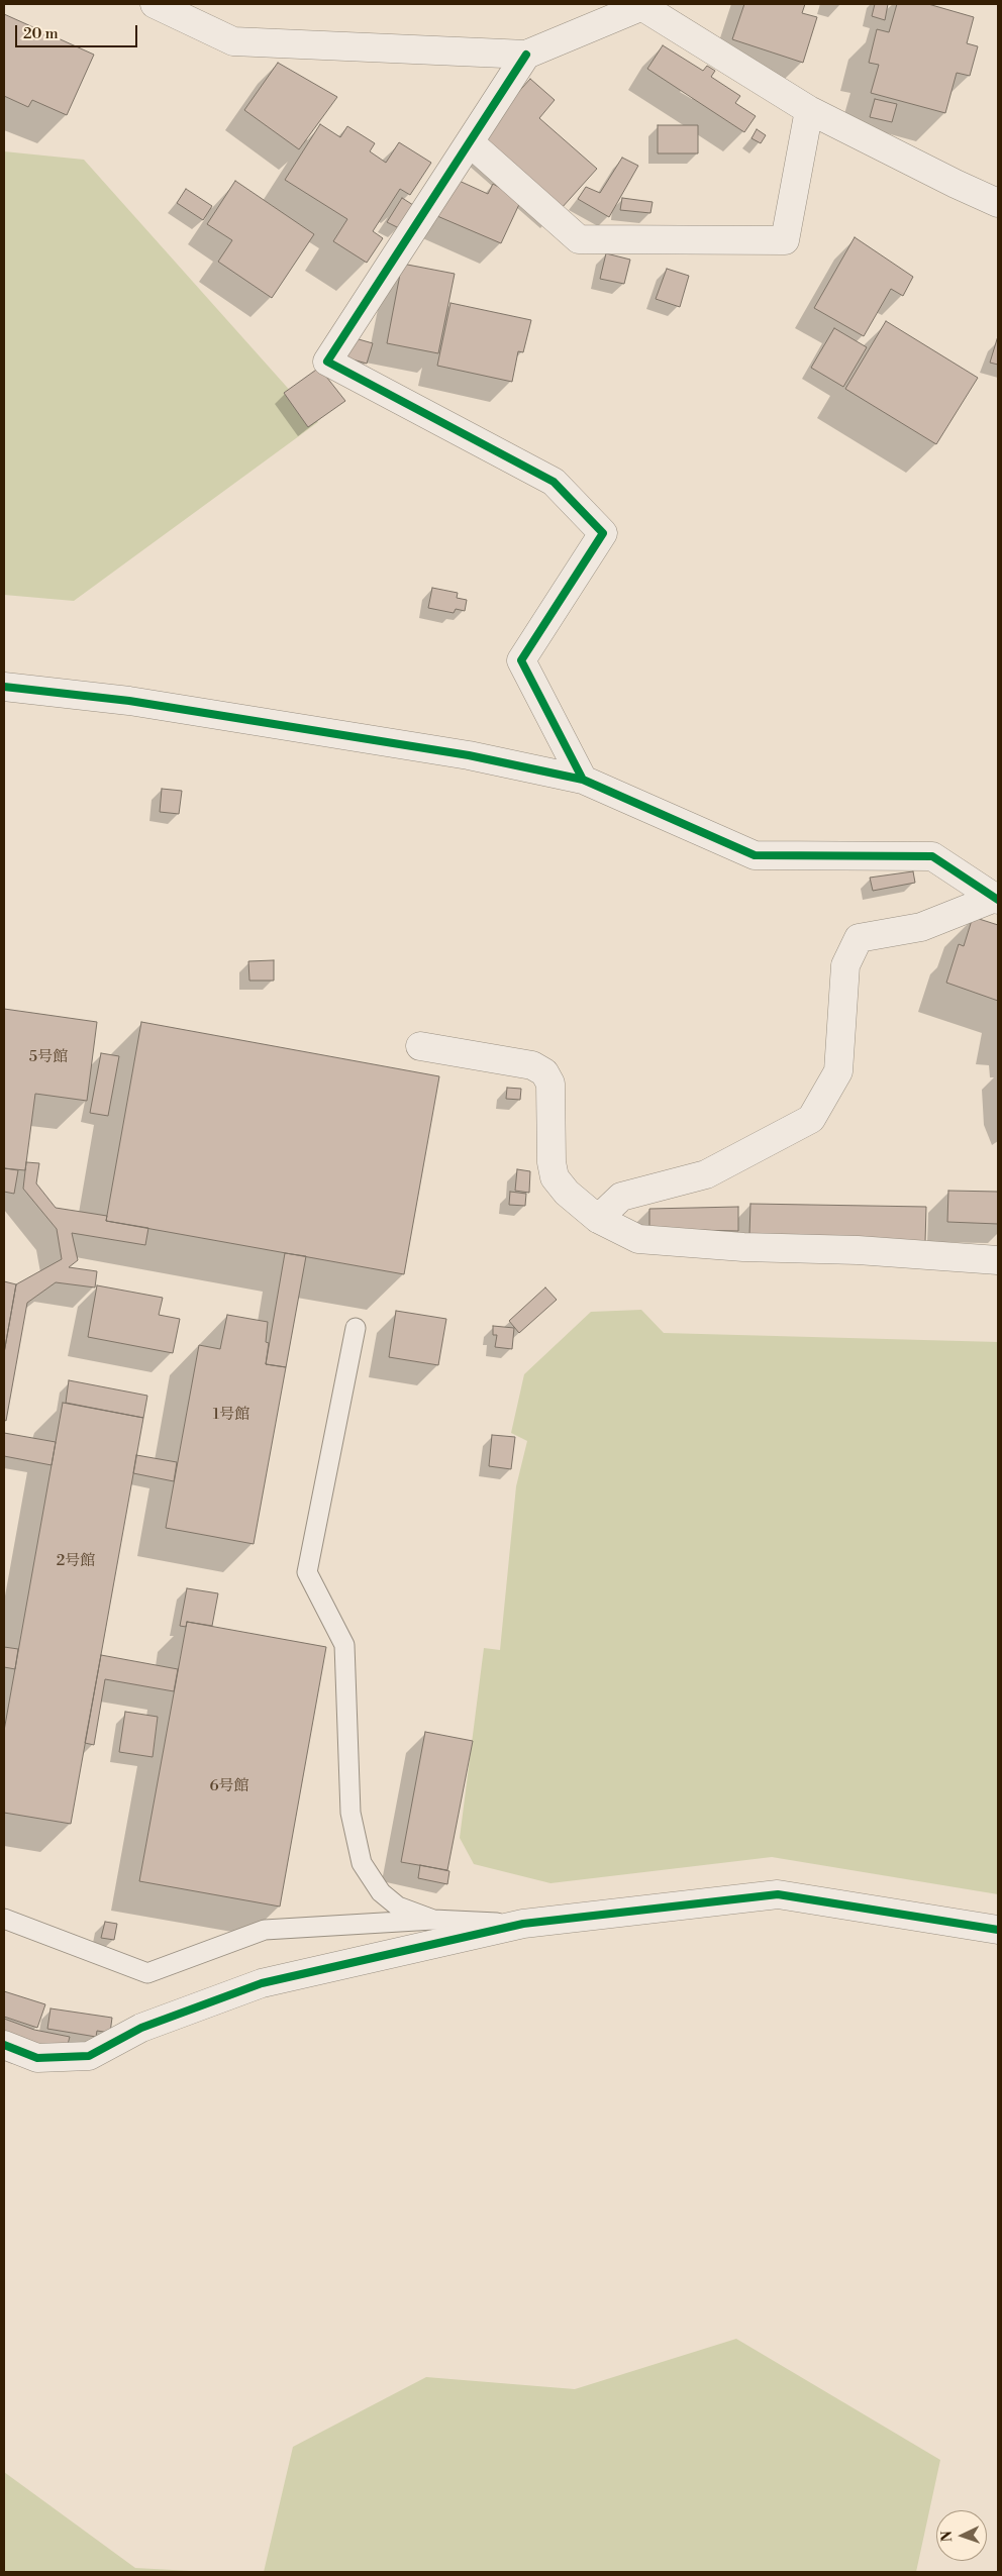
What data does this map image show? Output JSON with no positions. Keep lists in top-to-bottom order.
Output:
{
  "house_numbers": [
    "5号館",
    "1号館",
    "2号館",
    "6号館"
  ],
  "scale_bar": "20 m",
  "north": "left"
}
